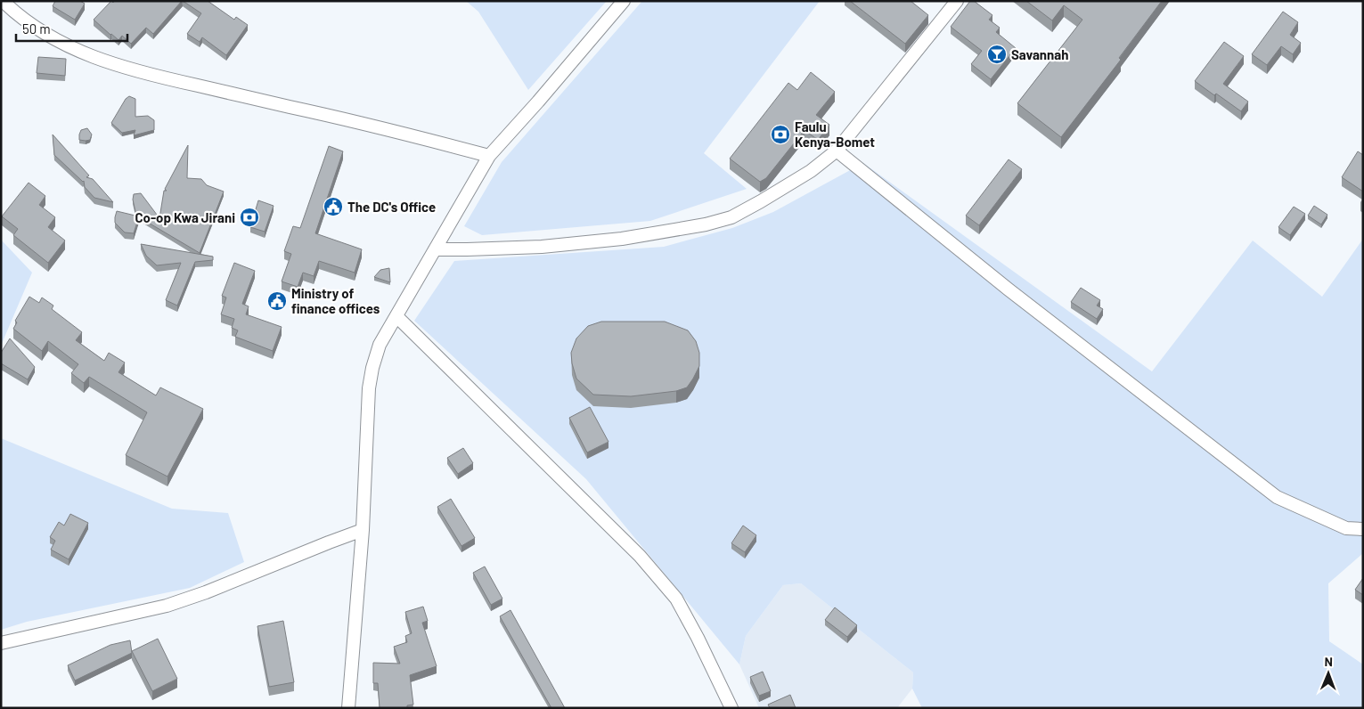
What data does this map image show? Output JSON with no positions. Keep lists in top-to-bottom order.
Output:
{
  "places": {
    "bar": ["Savannah"],
    "bank": ["Faulu Kenya-Bomet", "Co-op Kwa Jirani"],
    "public building": ["The DC's Office", "Ministry of finance offices"]
  },
  "scale_bar": "50 m",
  "north": "top"
}
